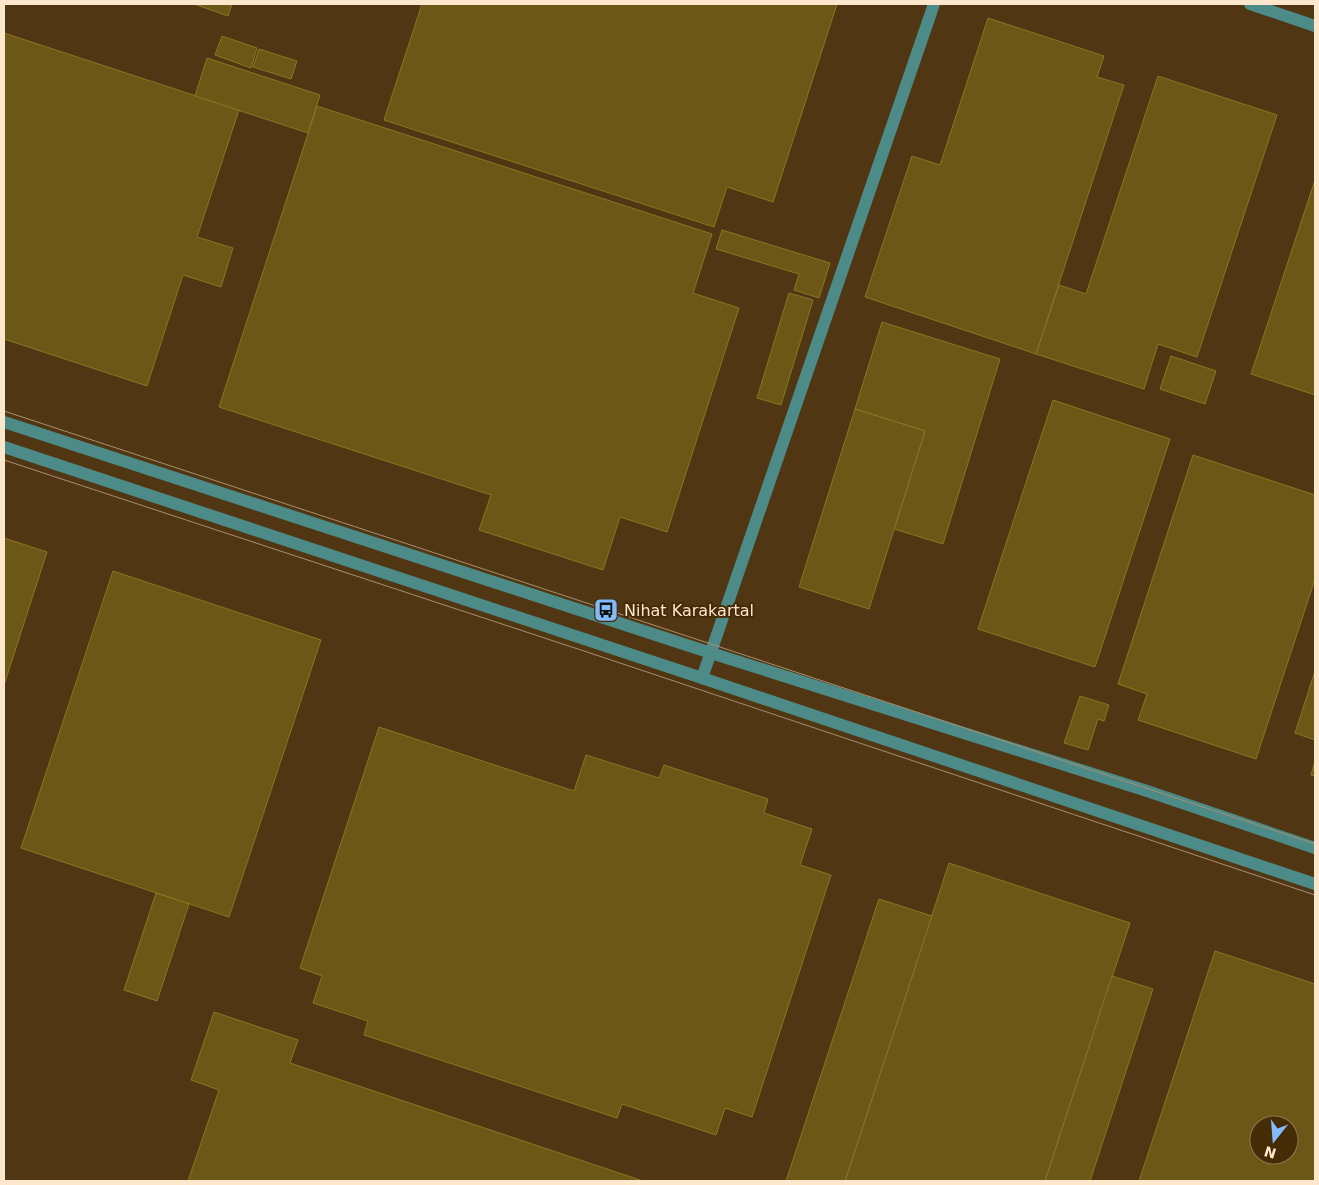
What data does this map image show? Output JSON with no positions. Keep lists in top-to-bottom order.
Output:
{
  "places": {
    "bus stop": ["Nihat Karakartal"]
  },
  "north": "bottom"
}
